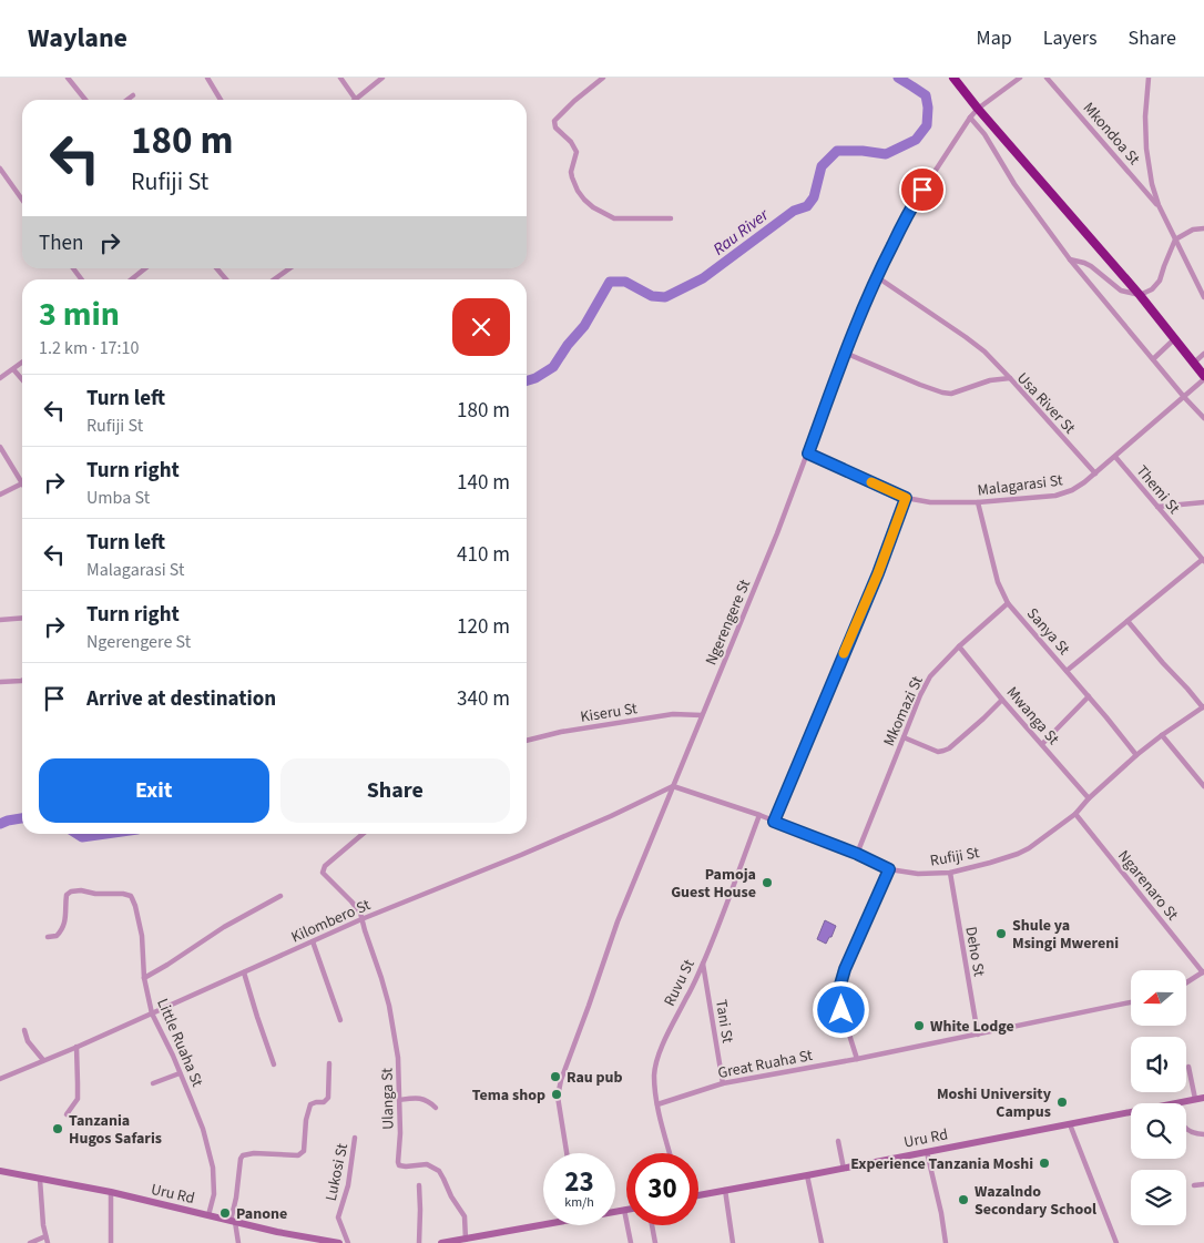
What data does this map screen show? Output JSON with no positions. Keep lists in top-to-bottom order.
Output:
{
  "streets": {
    "street": [
      "Mkondoa St",
      "Usa River St",
      "Malagarasi St",
      "Themi St",
      "Ngerengere St",
      "Sanya St",
      "Mkomazi St",
      "Kiseru St",
      "Mwanga St",
      "Rufiji St",
      "Ngarenaro St",
      "Kilombero St",
      "Deho St",
      "Ruvu St",
      "Tani St",
      "Little Ruaha St",
      "Great Ruaha St",
      "Ulanga St",
      "Uru Rd",
      "Lukosi St"
    ]
  },
  "crossings": [
    ["Usa River St", "Malagarasi St"],
    ["Usa River St", "Ngerengere St"],
    ["Malagarasi St", "Themi St"],
    ["Malagarasi St", "Ngerengere St"],
    ["Malagarasi St", "Sanya St"],
    ["Ngerengere St", "Kiseru St"],
    ["Ngerengere St", "Rufiji St"],
    ["Ngerengere St", "Kilombero St"],
    ["Sanya St", "Mkomazi St"],
    ["Sanya St", "Rufiji St"],
    ["Mkomazi St", "Mwanga St"],
    ["Mkomazi St", "Rufiji St"],
    ["Mwanga St", "Rufiji St"],
    ["Rufiji St", "Ngarenaro St"],
    ["Rufiji St", "Kilombero St"],
    ["Rufiji St", "Deho St"],
    ["Rufiji St", "Ruvu St"],
    ["Kilombero St", "Little Ruaha St"],
    ["Kilombero St", "Ulanga St"],
    ["Deho St", "Great Ruaha St"],
    ["Ruvu St", "Tani St"],
    ["Ruvu St", "Great Ruaha St"],
    ["Tani St", "Great Ruaha St"],
    ["Little Ruaha St", "Uru Rd"]
  ],
  "water": ["Rau River"],
  "places": [
    "Pamoja Guest House",
    "Shule ya Msingi Mwereni",
    "White Lodge",
    "Rau pub",
    "Tema shop",
    "Moshi University Campus",
    "Tanzania Hugos Safaris",
    "Experience Tanzania Moshi",
    "Wazalndo Secondary School",
    "Panone"
  ],
  "north": "left",
  "page": {
    "header": "Waylane",
    "nav": ["Map", "Layers", "Share"],
    "turn": ["180 m", "Rufiji St"],
    "then": "Then",
    "heading": ["3 min", "1.2 km · 17:10"],
    "list": [
      {
        "name": "Turn left",
        "note": "Rufiji St",
        "value": "180 m"
      },
      {
        "name": "Turn right",
        "note": "Umba St",
        "value": "140 m"
      },
      {
        "name": "Turn left",
        "note": "Malagarasi St",
        "value": "410 m"
      },
      {
        "name": "Turn right",
        "note": "Ngerengere St",
        "value": "120 m"
      },
      {
        "name": "Arrive at destination",
        "value": "340 m"
      }
    ],
    "buttons": ["Exit", "Share"],
    "speed": "23 km/h",
    "limit": "30"
  }
}
